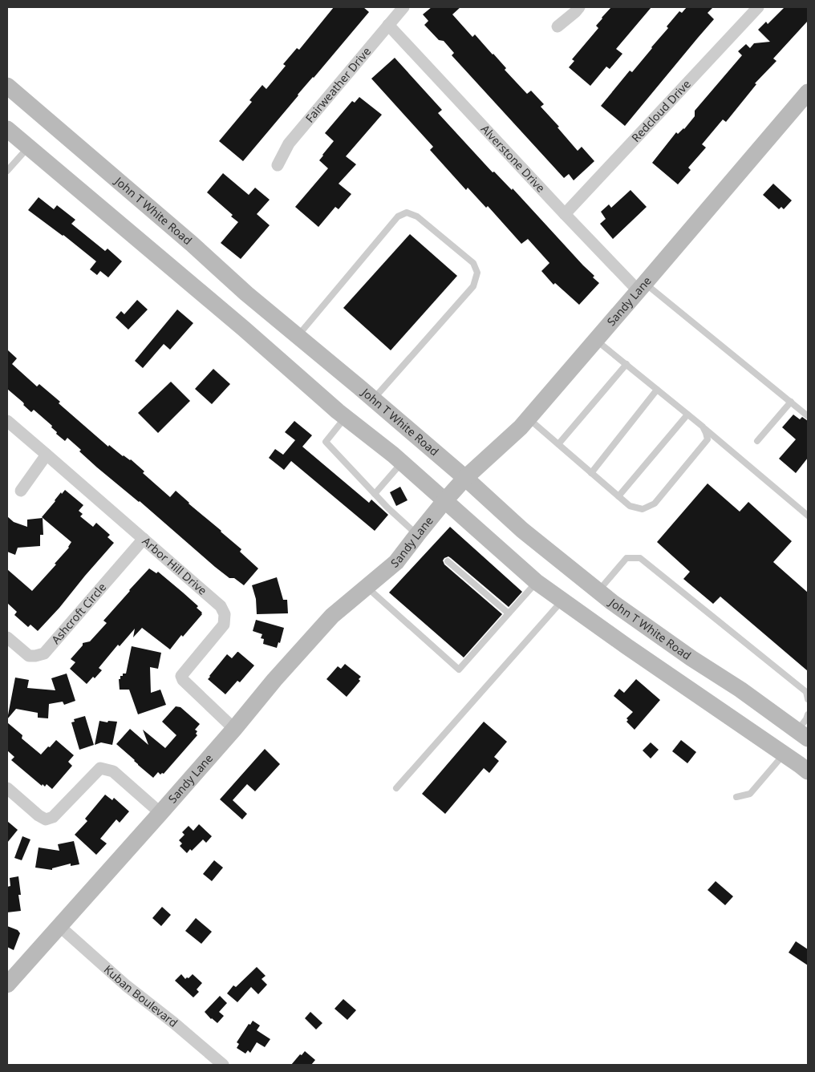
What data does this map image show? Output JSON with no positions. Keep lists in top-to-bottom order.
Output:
{
  "streets": {
    "main road": ["John T White Road", "Sandy Lane"],
    "street": [
      "Fairweather Drive",
      "Redcloud Drive",
      "Alverstone Drive",
      "Arbor Hill Drive",
      "Ashcroft Circle",
      "Kuban Boulevard"
    ]
  },
  "crossings": [
    ["Fairweather Drive", "Alverstone Drive"],
    ["Redcloud Drive", "Alverstone Drive"],
    ["Alverstone Drive", "Sandy Lane"],
    ["John T White Road", "Sandy Lane"],
    ["Sandy Lane", "Arbor Hill Drive"],
    ["Sandy Lane", "Kuban Boulevard"],
    ["Arbor Hill Drive", "Ashcroft Circle"]
  ]
}
